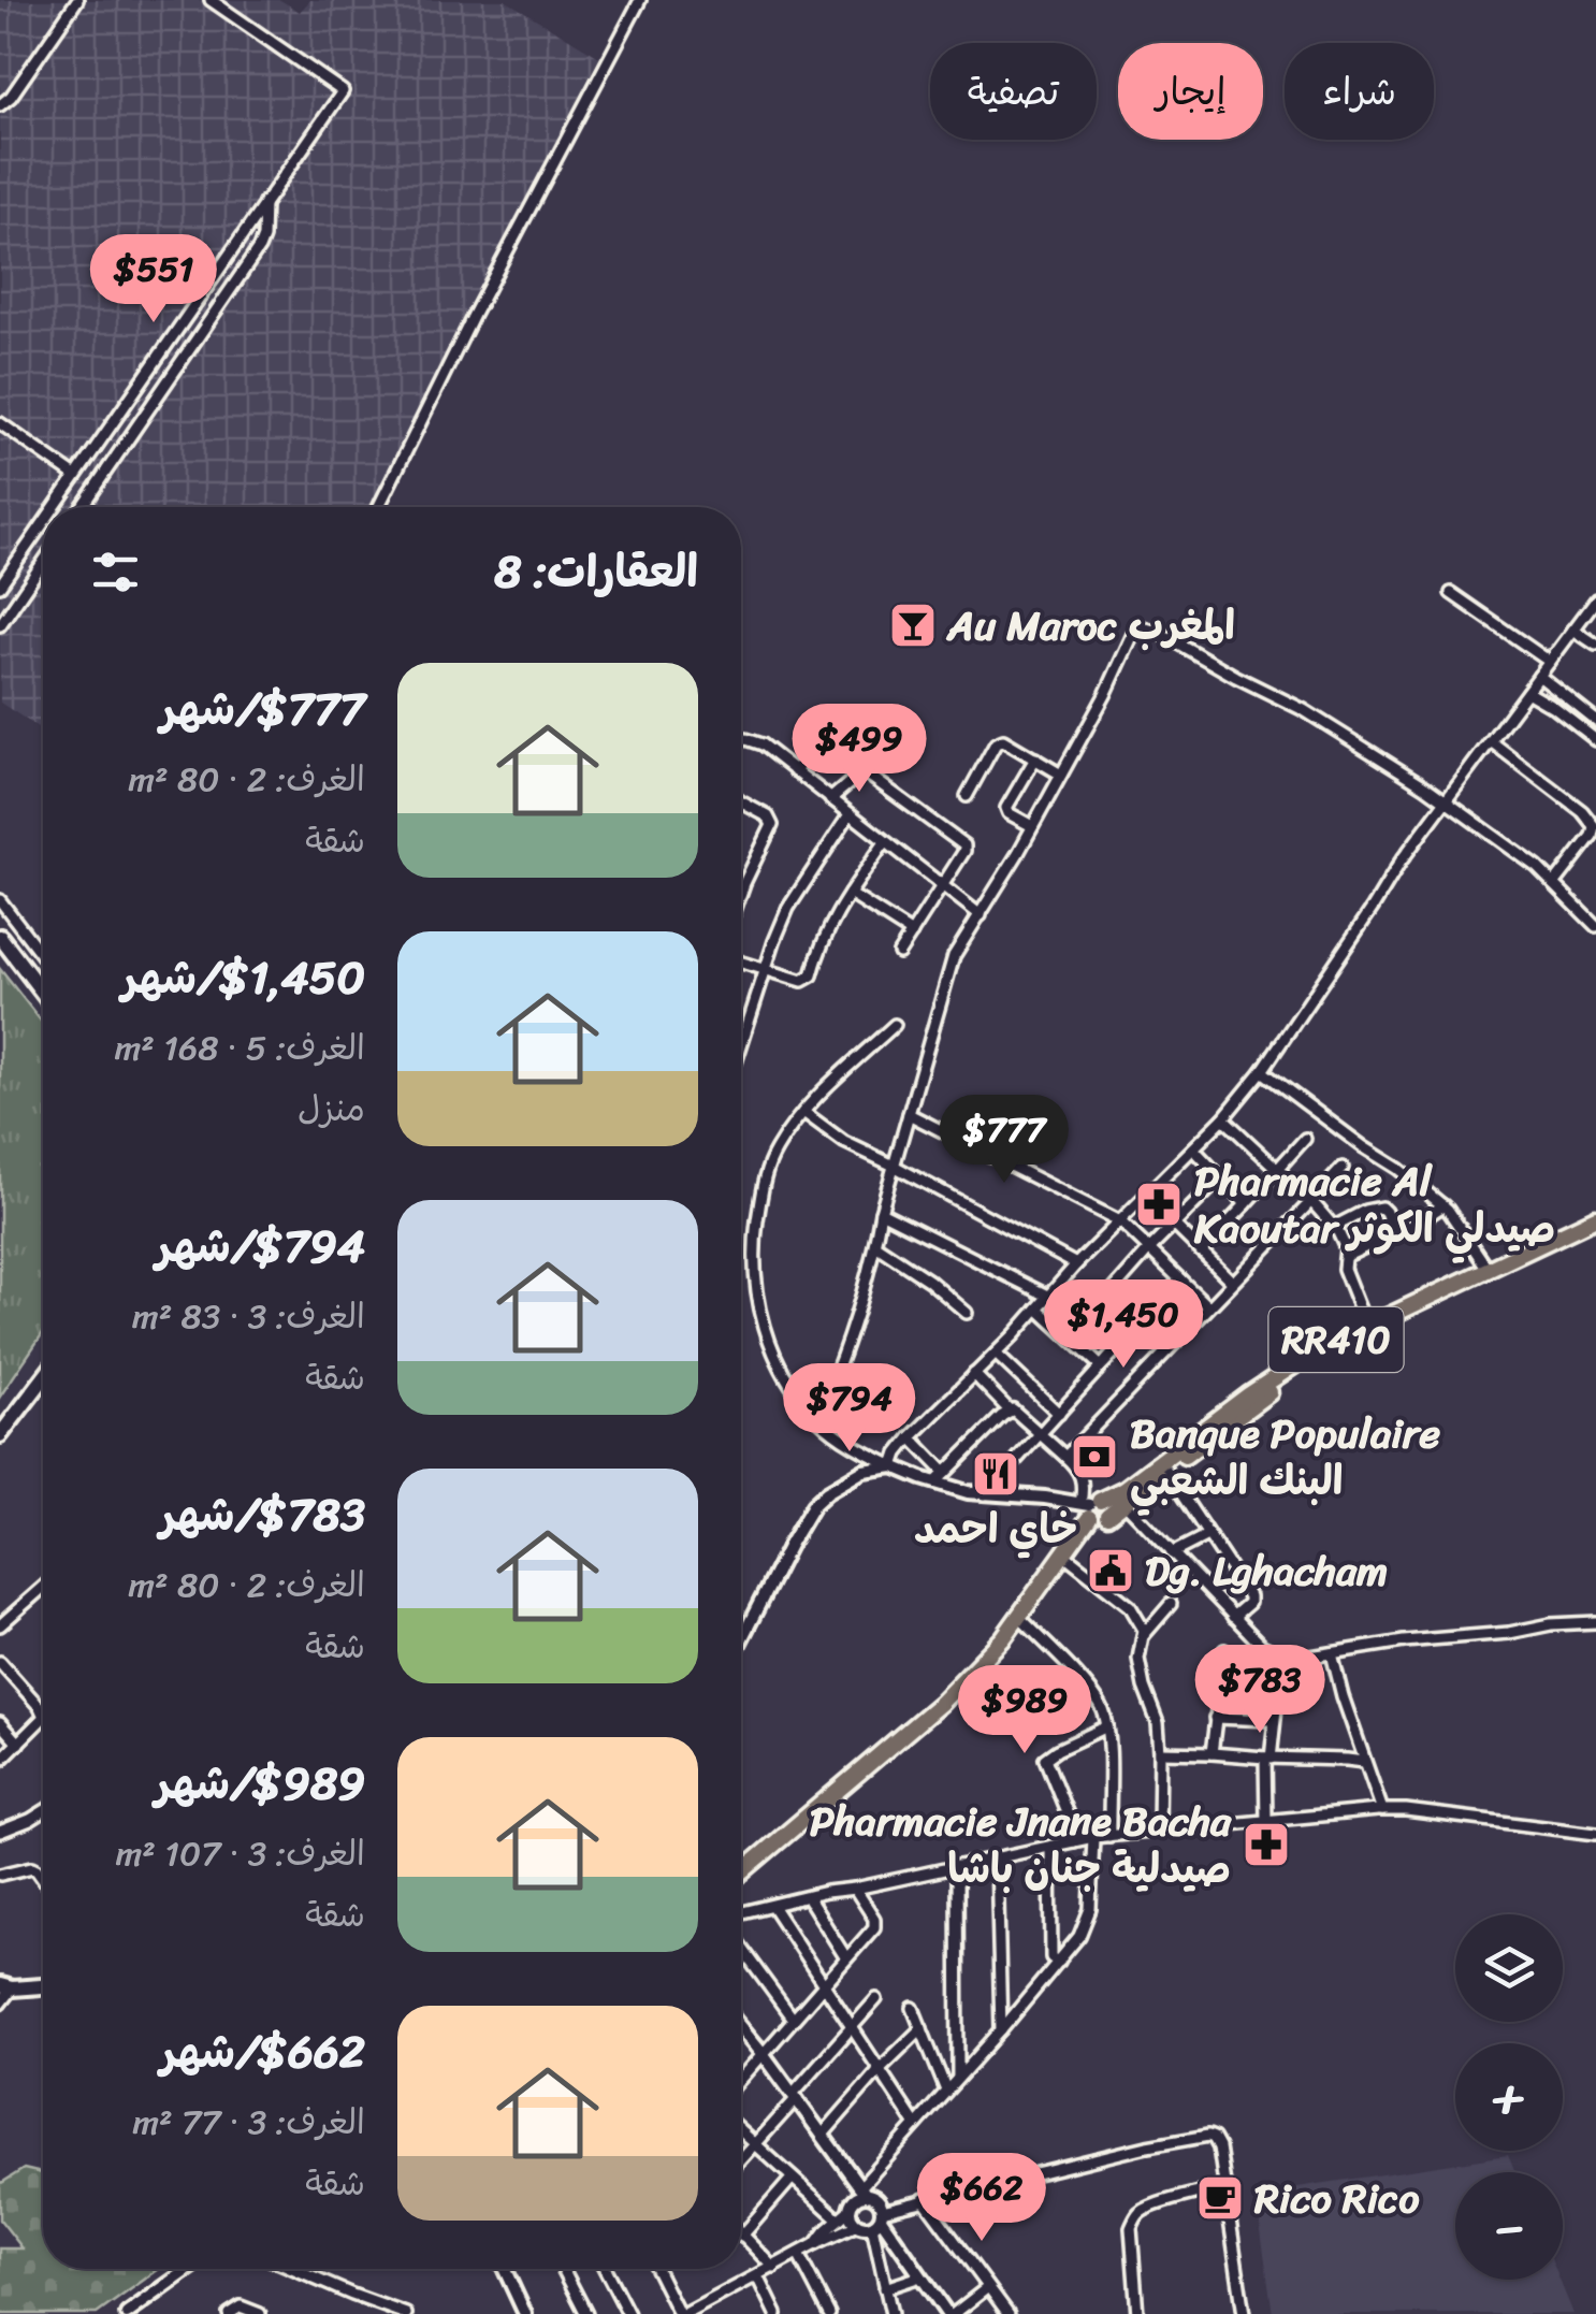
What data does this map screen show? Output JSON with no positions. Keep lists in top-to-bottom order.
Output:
{
  "streets": {
    "highway": ["RR410"]
  },
  "places": {
    "bar": ["Au Maroc المغرب"],
    "pharmacy": ["Pharmacie Al Kaoutar صيدلي الكوثر", "Pharmacie Jnane Bacha صيدلية جنان باشا"],
    "bank": ["Banque Populaire البنك الشعبي"],
    "restaurant": ["خاي احمد"],
    "public building": ["Dg. Lghacham"],
    "cafe": ["Rico Rico"]
  },
  "page": {
    "chip": ["شراء", "إيجار", "تصفية"],
    "price": [
      "$551",
      "$499",
      "$777",
      "$1,450",
      "$794",
      "$783",
      "$989",
      "$662"
    ],
    "heading": "العقارات: 8",
    "list": [
      {
        "name": "$777/شهر",
        "note": "الغرف: 2 · 80 m² · شقة"
      },
      {
        "name": "$1,450/شهر",
        "note": "الغرف: 5 · 168 m² · منزل"
      },
      {
        "name": "$794/شهر",
        "note": "الغرف: 3 · 83 m² · شقة"
      },
      {
        "name": "$783/شهر",
        "note": "الغرف: 2 · 80 m² · شقة"
      },
      {
        "name": "$989/شهر",
        "note": "الغرف: 3 · 107 m² · شقة"
      },
      {
        "name": "$662/شهر",
        "note": "الغرف: 3 · 77 m² · شقة"
      }
    ],
    "map_buttons": ["+", "−"]
  }
}
